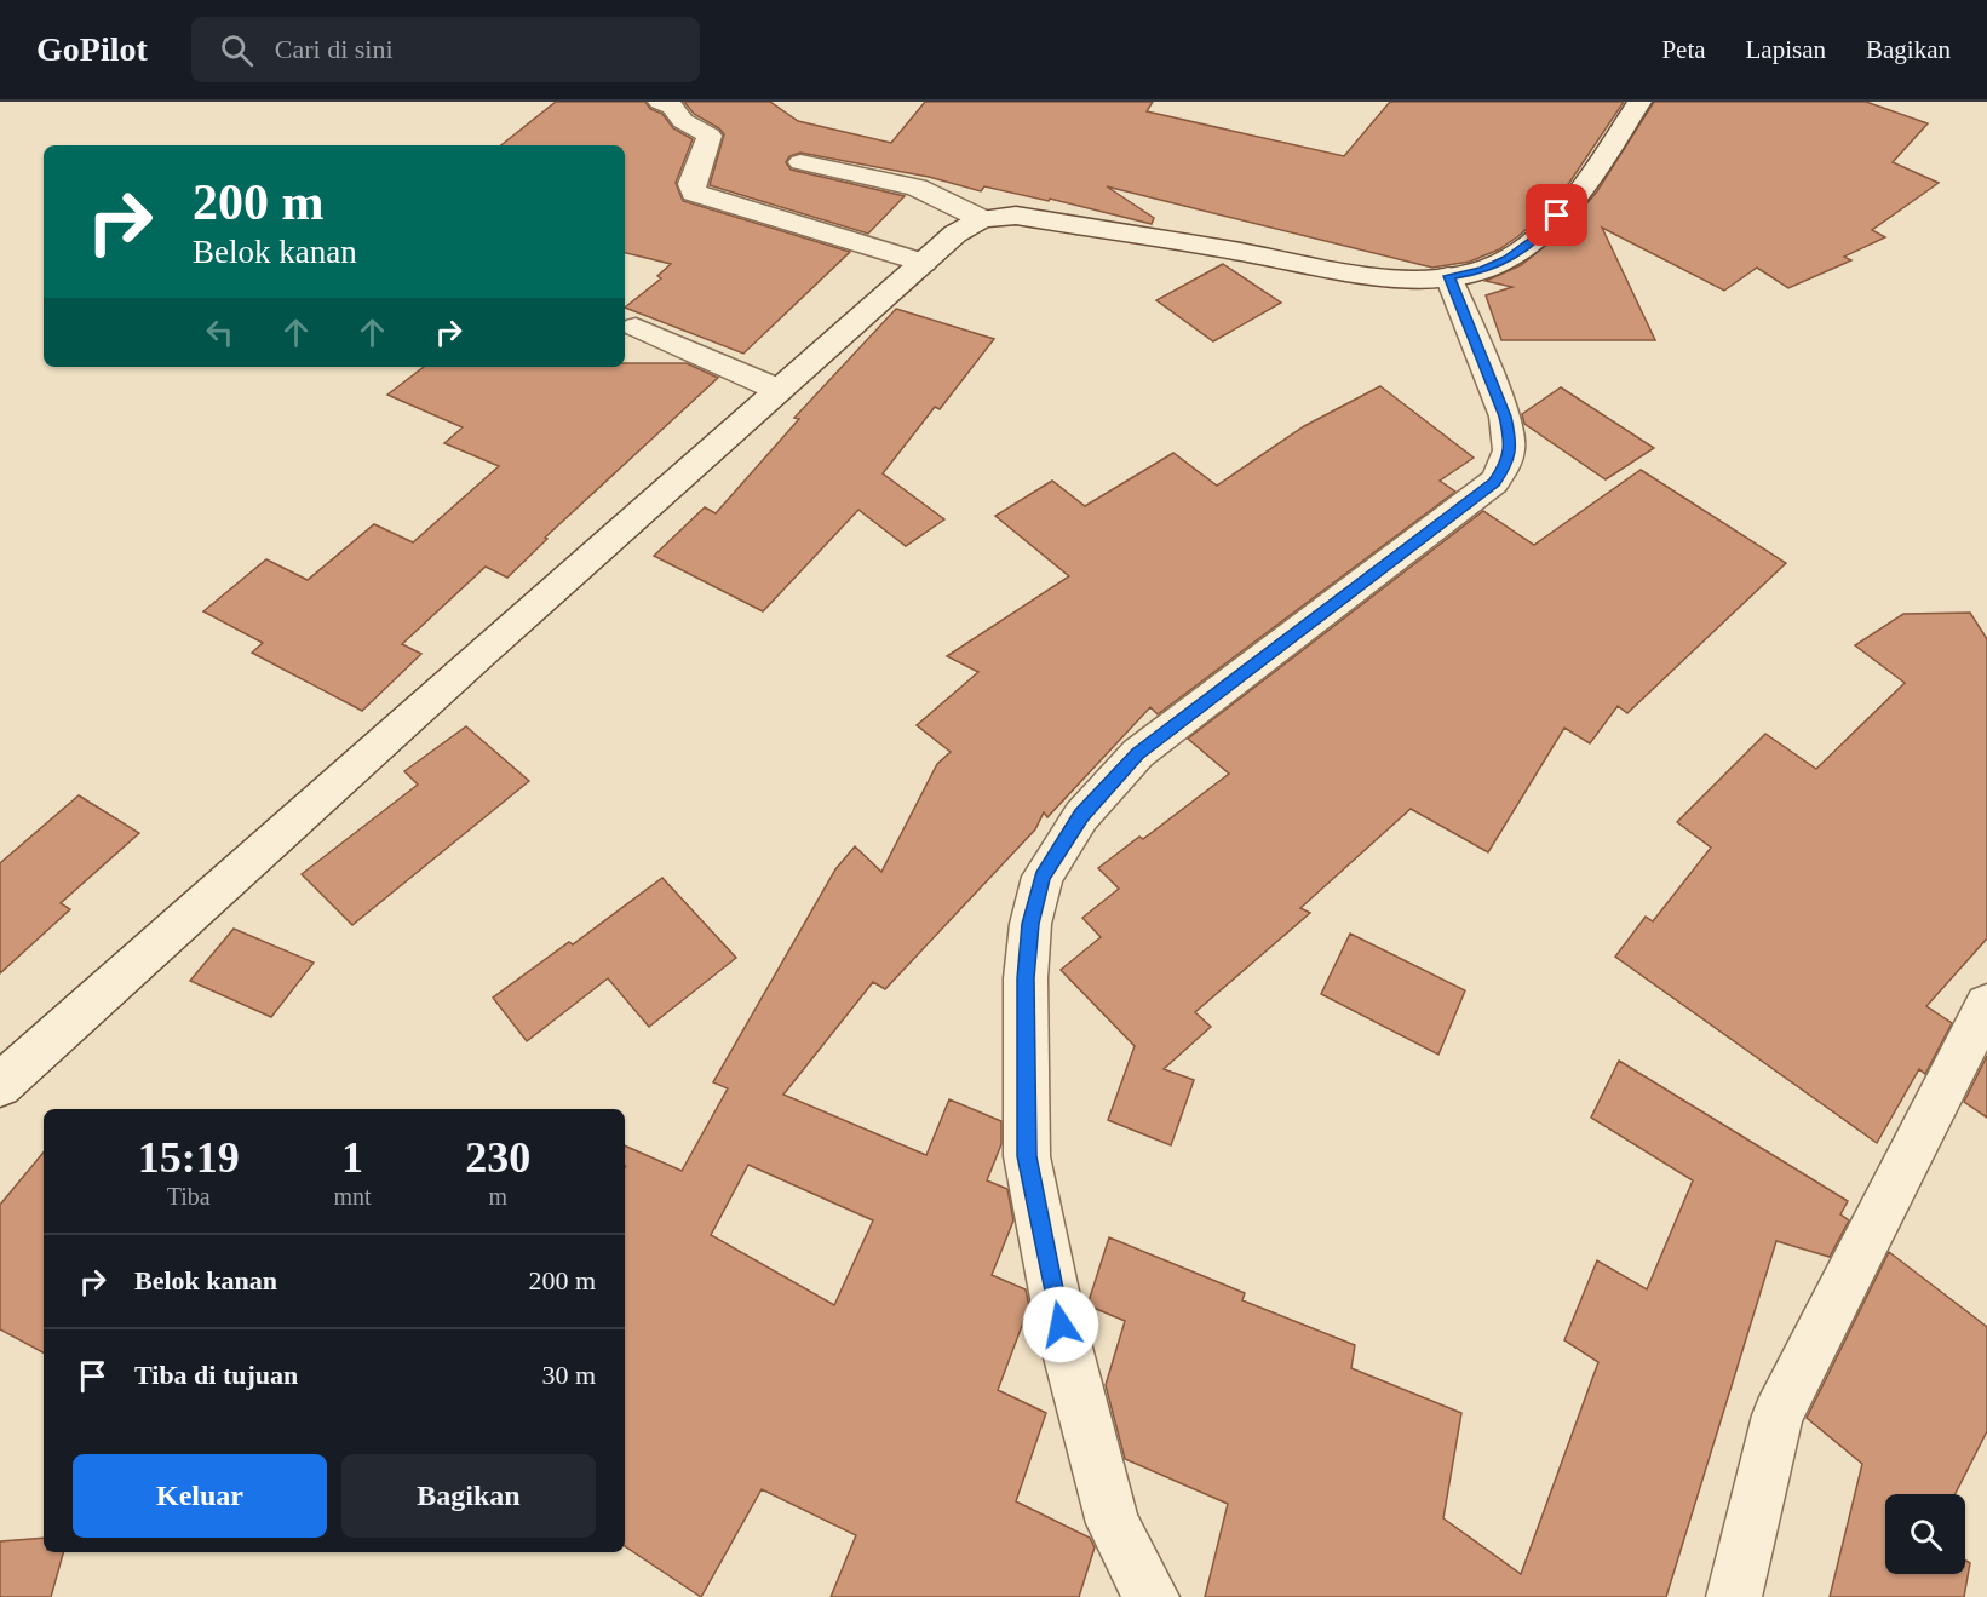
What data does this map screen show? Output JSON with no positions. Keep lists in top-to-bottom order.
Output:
{
  "page": {
    "header": "GoPilot",
    "search": "Cari di sini",
    "nav": ["Peta", "Lapisan", "Bagikan"],
    "turn": ["200 m", "Belok kanan"],
    "eta": [
      "15:19",
      "Tiba",
      "1",
      "mnt",
      "230",
      "m"
    ],
    "list": [
      {
        "name": "Belok kanan",
        "value": "200 m"
      },
      {
        "name": "Tiba di tujuan",
        "value": "30 m"
      }
    ],
    "buttons": ["Keluar", "Bagikan"]
  }
}
